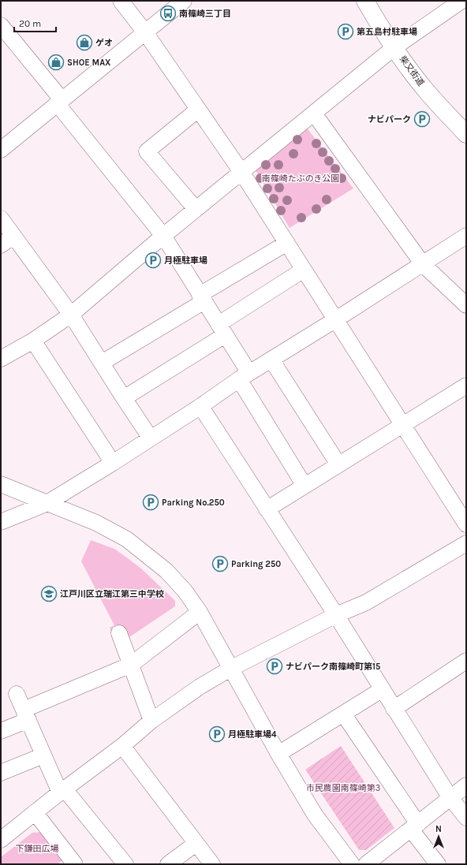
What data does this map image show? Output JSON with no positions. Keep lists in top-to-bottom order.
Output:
{
  "streets": {
    "main road": ["柴又街道"]
  },
  "parks": ["南篠崎たぶのき公園", "市民農園南篠崎第3", "下鎌田広場"],
  "places": {
    "bus stop": ["南篠崎三丁目"],
    "parking": [
      "第五島村駐車場",
      "ナビパーク",
      "月極駐車場",
      "Parking No.250",
      "Parking 250",
      "ナビパーク南篠崎町第15",
      "月極駐車場4"
    ],
    "shop": ["ゲオ", "SHOE MAX"],
    "school or university": ["江戸川区立瑞江第三中学校"]
  },
  "scale_bar": "20 m",
  "north": "top"
}
